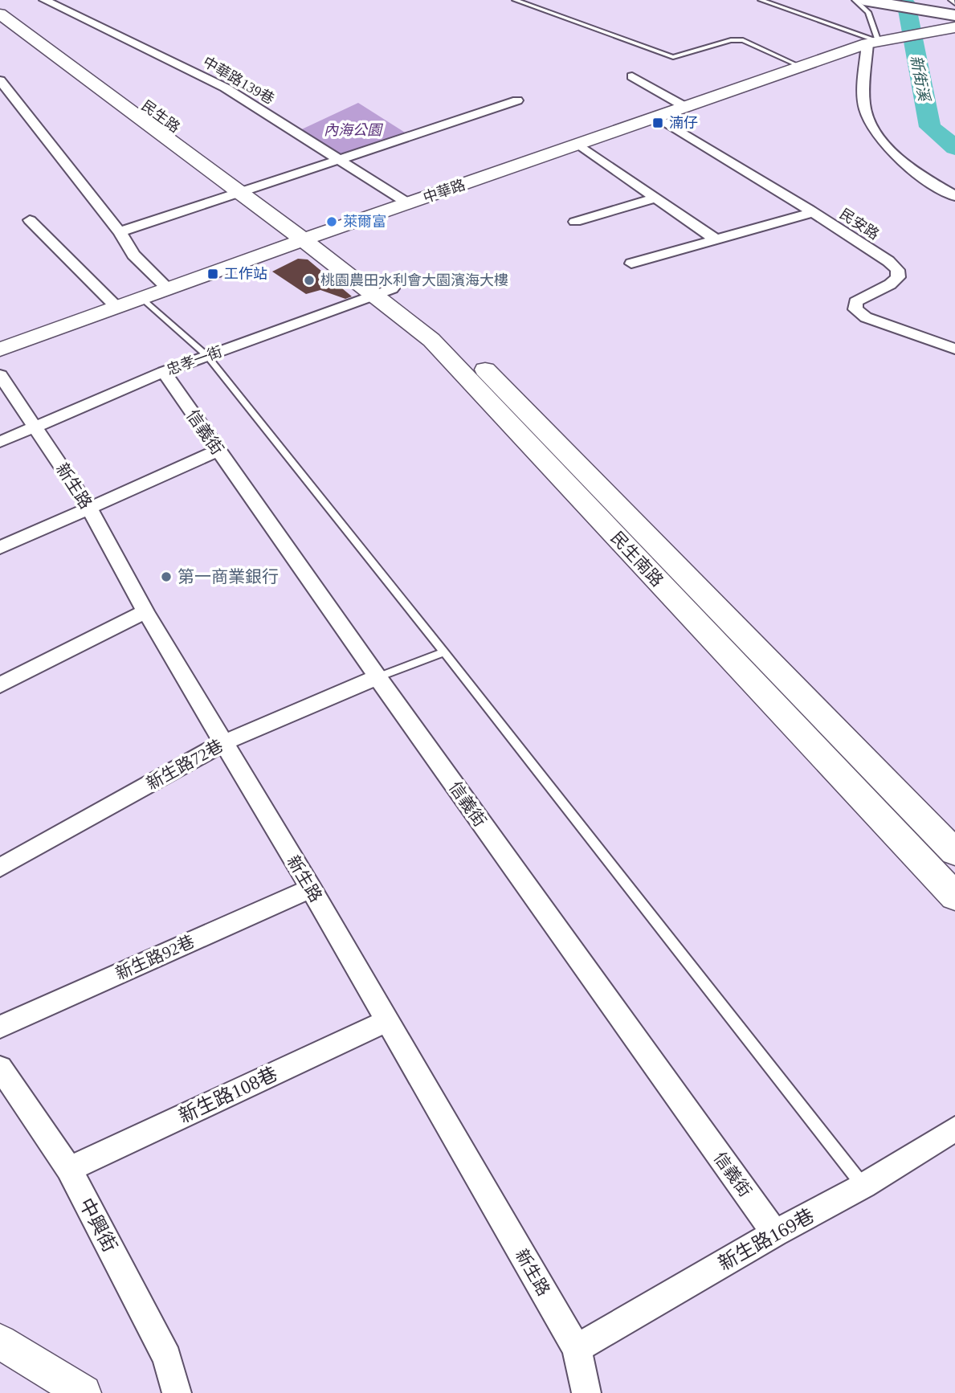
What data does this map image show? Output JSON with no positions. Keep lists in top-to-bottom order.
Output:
{
  "streets": {
    "main road": ["民生路", "中華路", "民生南路"],
    "street": [
      "中華路139巷",
      "民安路",
      "忠孝一街",
      "信義街",
      "新生路",
      "新生路72巷",
      "新生路92巷",
      "新生路108巷",
      "中興街",
      "新生路169巷"
    ]
  },
  "crossings": [
    ["中華路139巷", "中華路"],
    ["民生路", "中華路"],
    ["民生路", "民生南路"],
    ["中華路", "民安路"],
    ["中華路", "民生南路"],
    ["忠孝一街", "信義街"],
    ["忠孝一街", "新生路"],
    ["忠孝一街", "民生南路"],
    ["信義街", "新生路72巷"],
    ["信義街", "新生路169巷"],
    ["新生路", "新生路72巷"],
    ["新生路", "新生路92巷"],
    ["新生路", "新生路108巷"],
    ["新生路", "新生路169巷"],
    ["新生路108巷", "中興街"]
  ],
  "water": ["新街溪"],
  "parks": ["內海公園"],
  "places": {
    "transit": ["湳仔", "工作站"],
    "other": ["萊爾富", "桃園農田水利會大園濱海大樓", "第一商業銀行"]
  }
}
